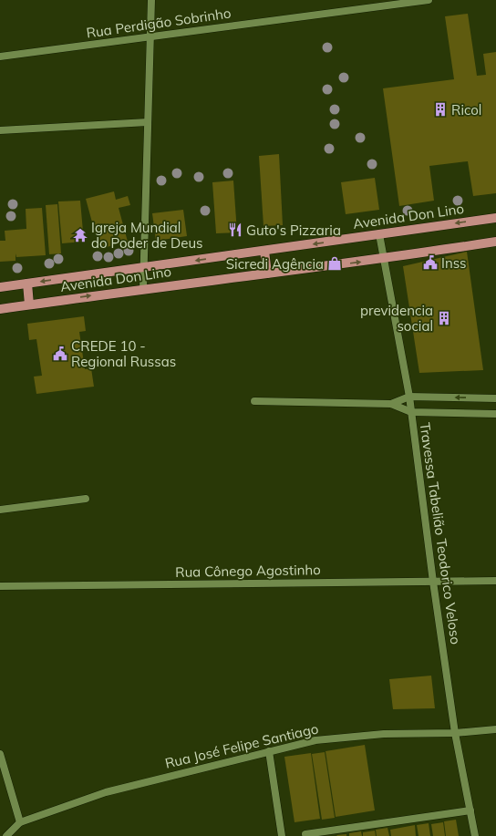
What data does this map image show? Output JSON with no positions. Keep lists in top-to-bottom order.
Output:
{
  "streets": {
    "main road": ["Avenida Don Lino"],
    "street": [
      "Rua Perdigão Sobrinho",
      "Travessa Tabelião Teodorico Veloso",
      "Rua Cônego Agostinho",
      "Rua José Felipe Santiago"
    ]
  },
  "crossings": [
    ["Avenida Don Lino", "Travessa Tabelião Teodorico Veloso"],
    ["Travessa Tabelião Teodorico Veloso", "Rua Cônego Agostinho"],
    ["Travessa Tabelião Teodorico Veloso", "Rua José Felipe Santiago"]
  ],
  "places": {
    "building": ["Ricol", "previdencia social"],
    "restaurant": ["Guto's Pizzaria"],
    "temple": ["Igreja Mundial do Poder de Deus"],
    "public building": ["Inss", "CREDE 10 - Regional Russas"],
    "shop": ["Sicredi Agência"]
  }
}
